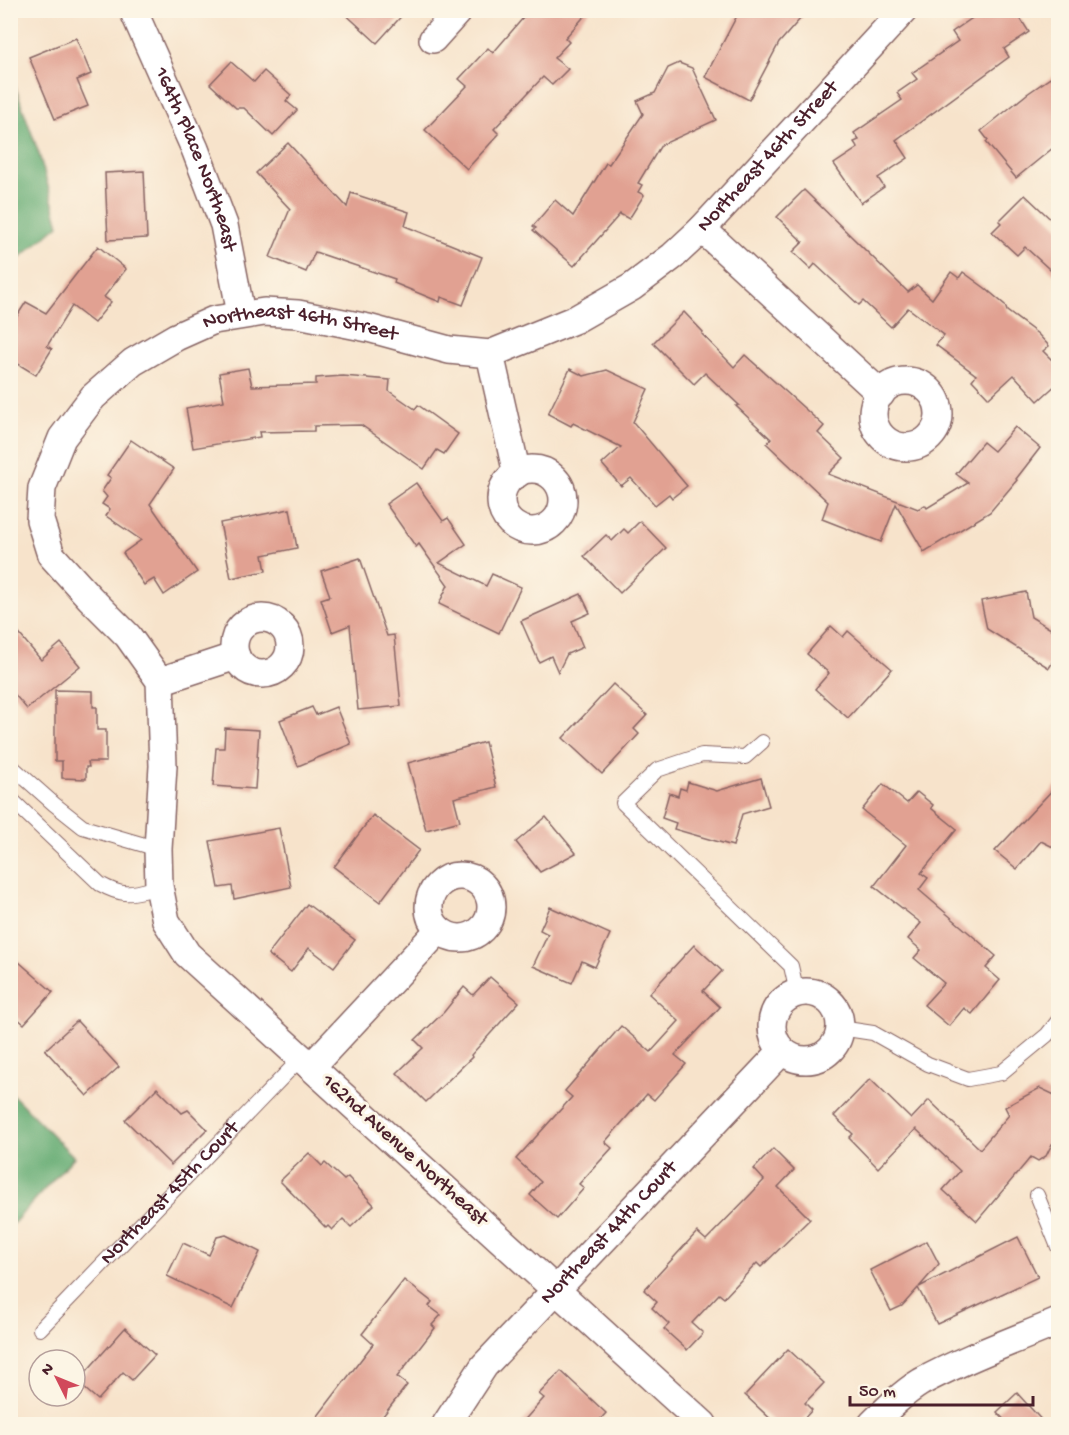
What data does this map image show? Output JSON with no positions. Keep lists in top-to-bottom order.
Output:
{
  "streets": {
    "street": [
      "Northeast 46th Street",
      "164th Place Northeast",
      "162nd Avenue Northeast",
      "Northeast 45th Court",
      "Northeast 44th Court"
    ]
  },
  "crossings": [
    ["Northeast 46th Street", "164th Place Northeast"],
    ["162nd Avenue Northeast", "Northeast 45th Court"],
    ["162nd Avenue Northeast", "Northeast 44th Court"]
  ],
  "scale_bar": "50 m",
  "north": "top left"
}
